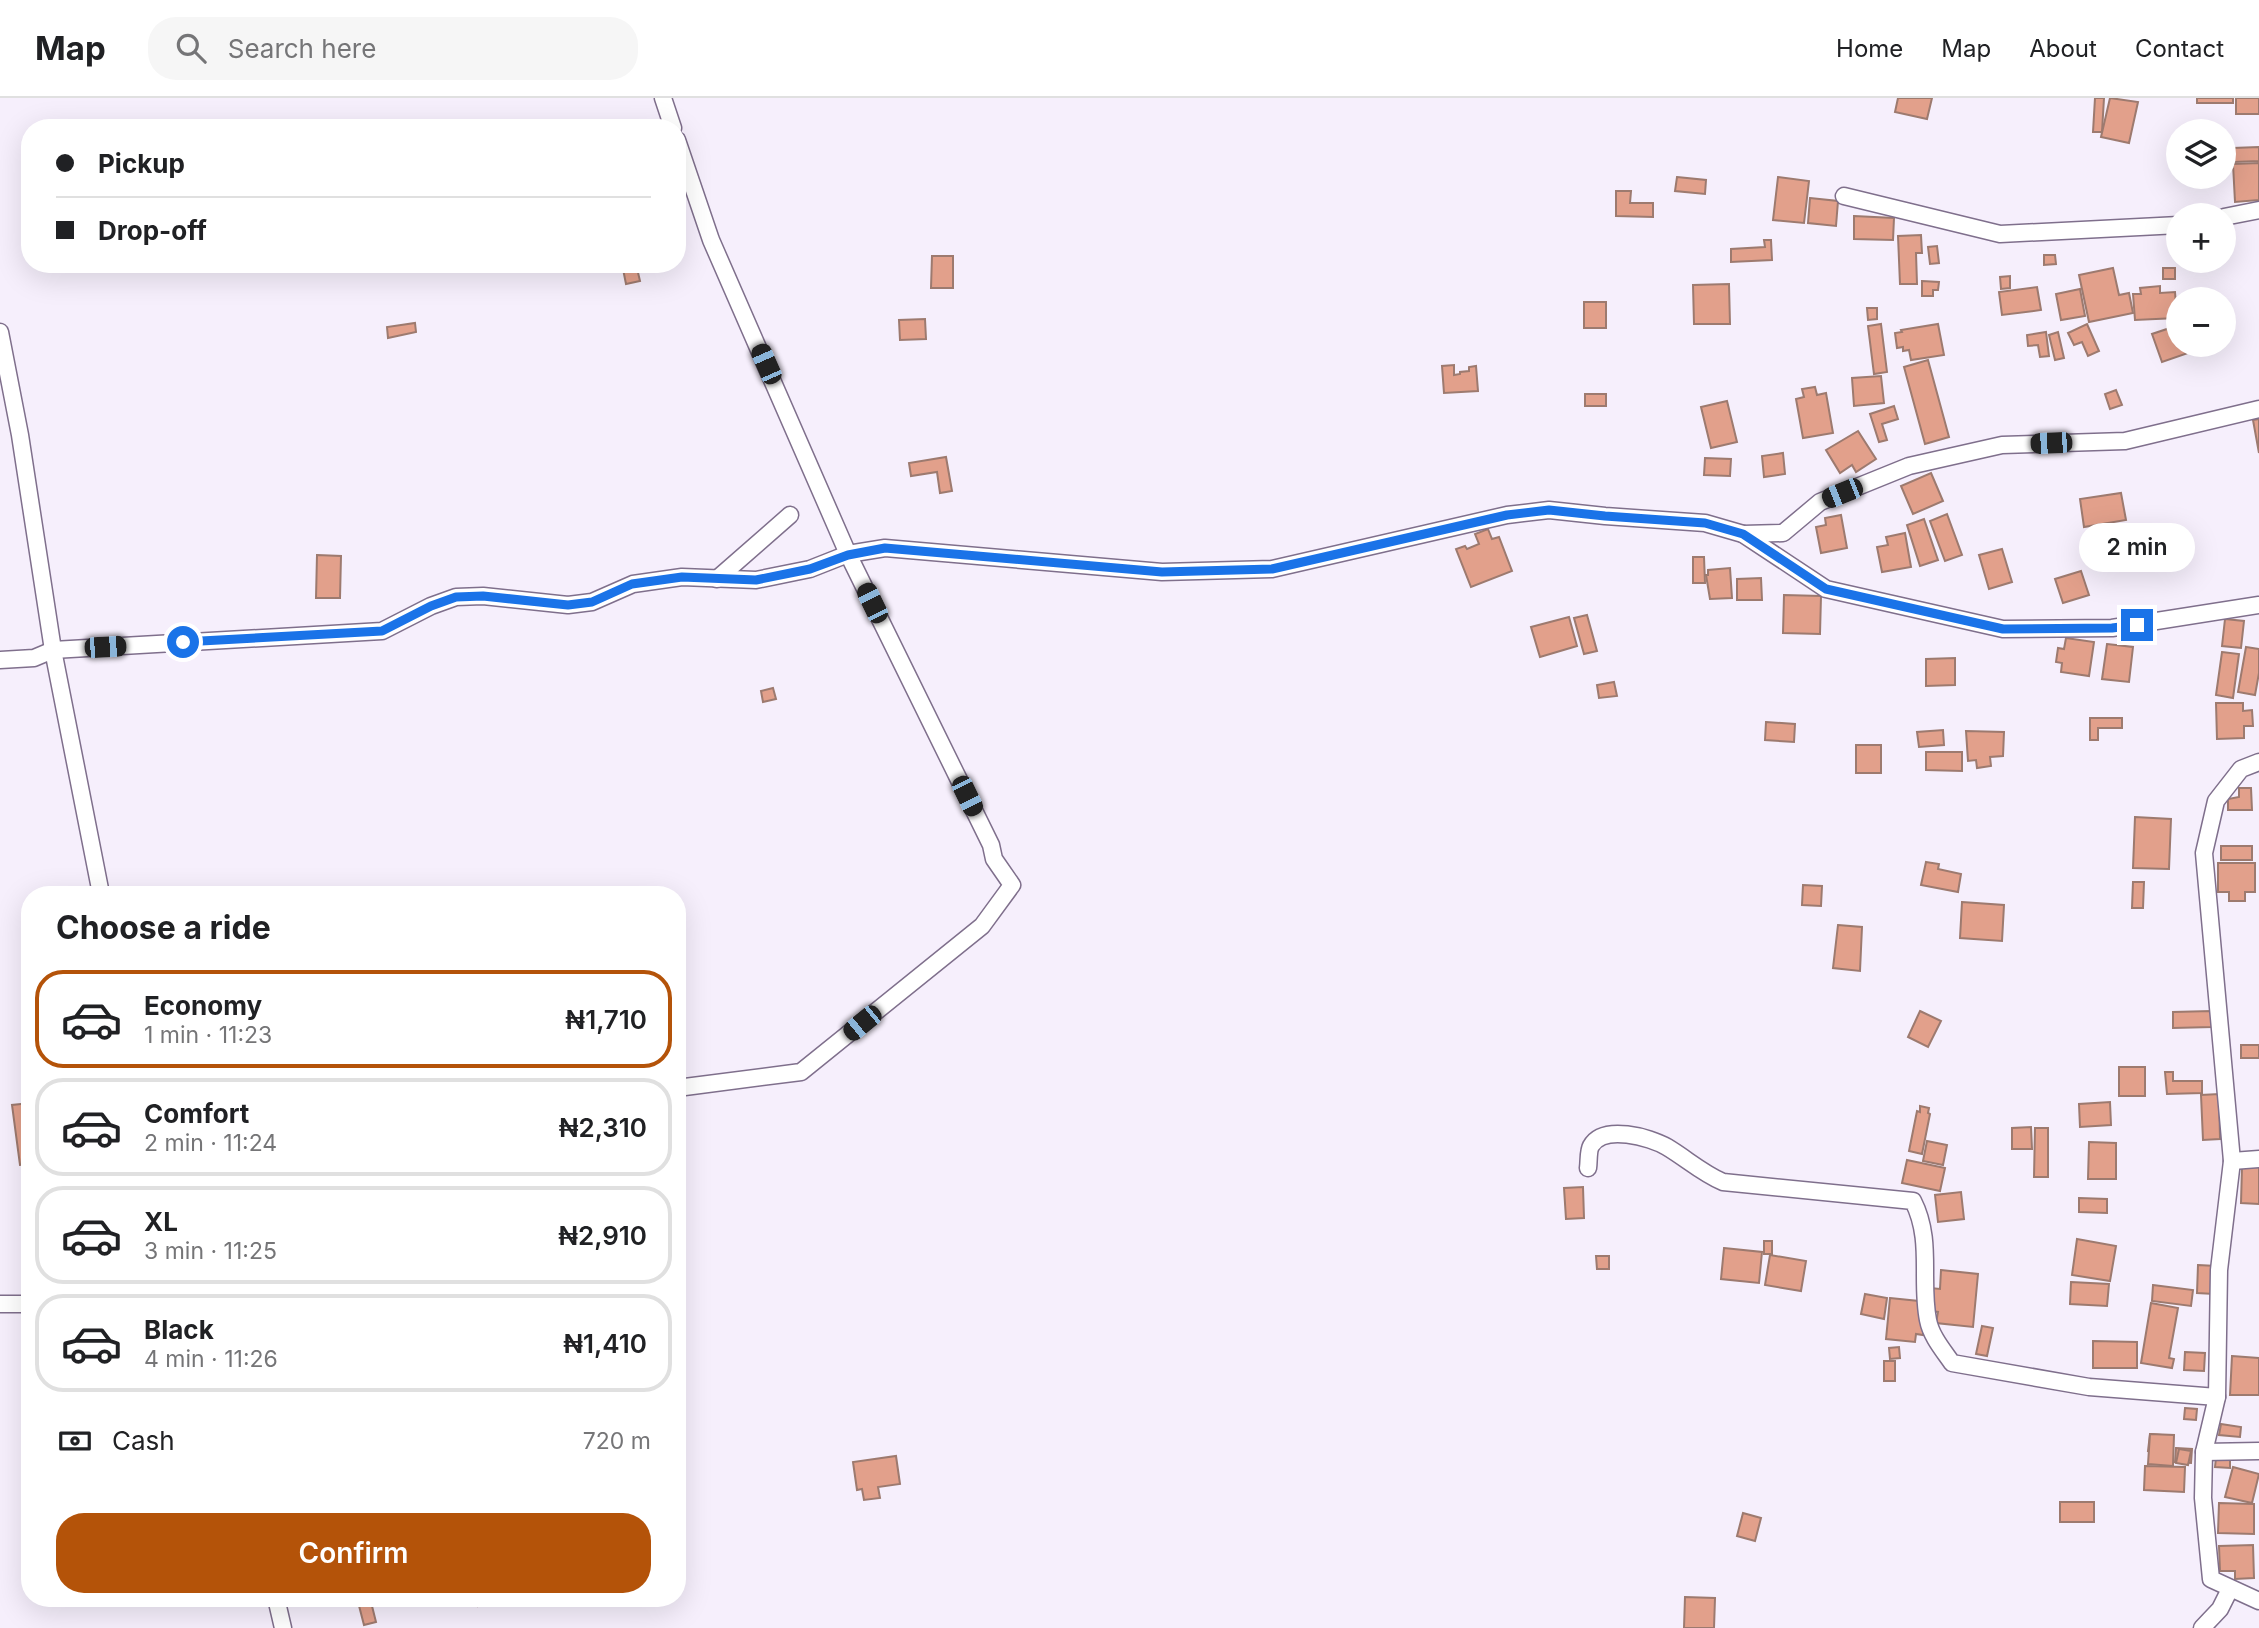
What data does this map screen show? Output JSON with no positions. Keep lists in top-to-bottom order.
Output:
{
  "page": {
    "header": "Map",
    "search": "Search here",
    "nav": [
      "Home",
      "Map",
      "About",
      "Contact"
    ],
    "map_buttons": ["+", "−"],
    "banner": ["Pickup", "Drop-off"],
    "bubble": "2 min",
    "heading": "Choose a ride",
    "list": [
      {
        "name": "Economy",
        "note": "1 min · 11:23",
        "value": "₦1,710"
      },
      {
        "name": "Comfort",
        "note": "2 min · 11:24",
        "value": "₦2,310"
      },
      {
        "name": "XL",
        "note": "3 min · 11:25",
        "value": "₦2,910"
      },
      {
        "name": "Black",
        "note": "4 min · 11:26",
        "value": "₦1,410"
      }
    ],
    "pay": ["Cash", "720 m"],
    "buttons": "Confirm"
  }
}
